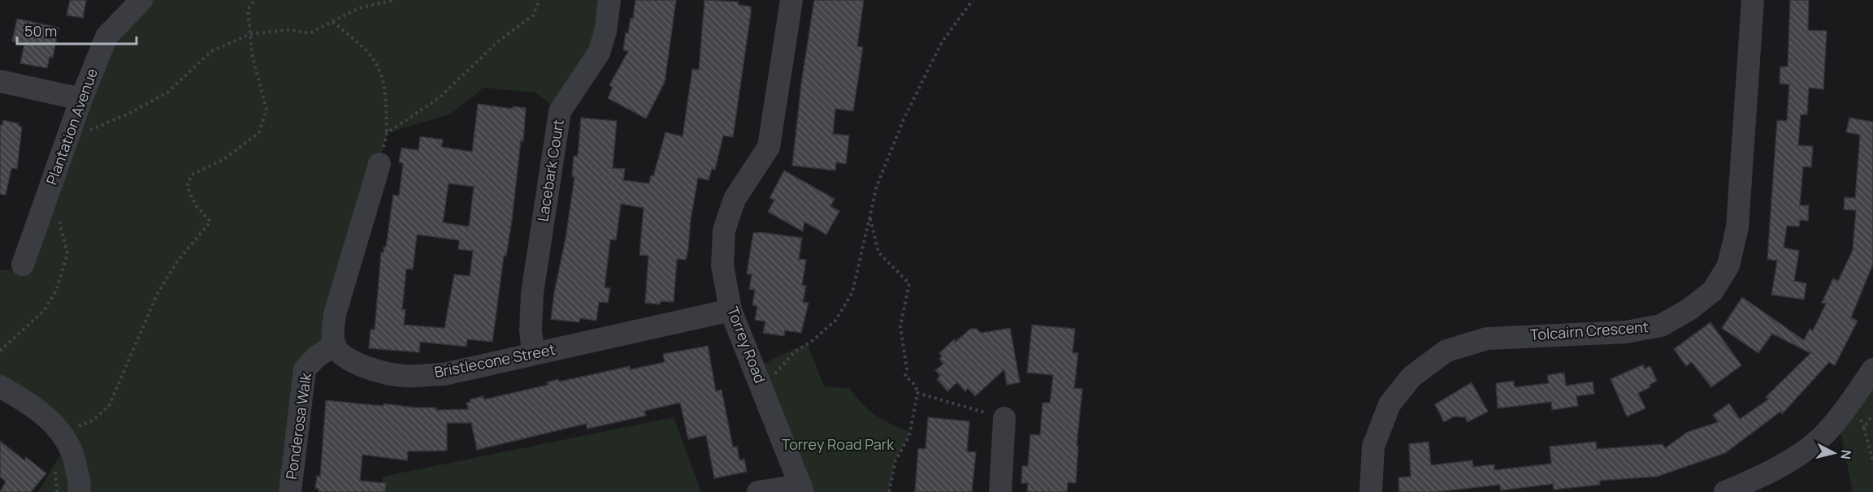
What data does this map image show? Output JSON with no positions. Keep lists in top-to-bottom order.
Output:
{
  "streets": {
    "street": [
      "Plantation Avenue",
      "Lacebark Court",
      "Tolcairn Crescent",
      "Torrey Road",
      "Bristlecone Street",
      "Ponderosa Walk"
    ]
  },
  "crossings": [
    ["Lacebark Court", "Bristlecone Street"],
    ["Torrey Road", "Bristlecone Street"],
    ["Bristlecone Street", "Ponderosa Walk"]
  ],
  "parks": ["Torrey Road Park"],
  "scale_bar": "50 m",
  "north": "right"
}
